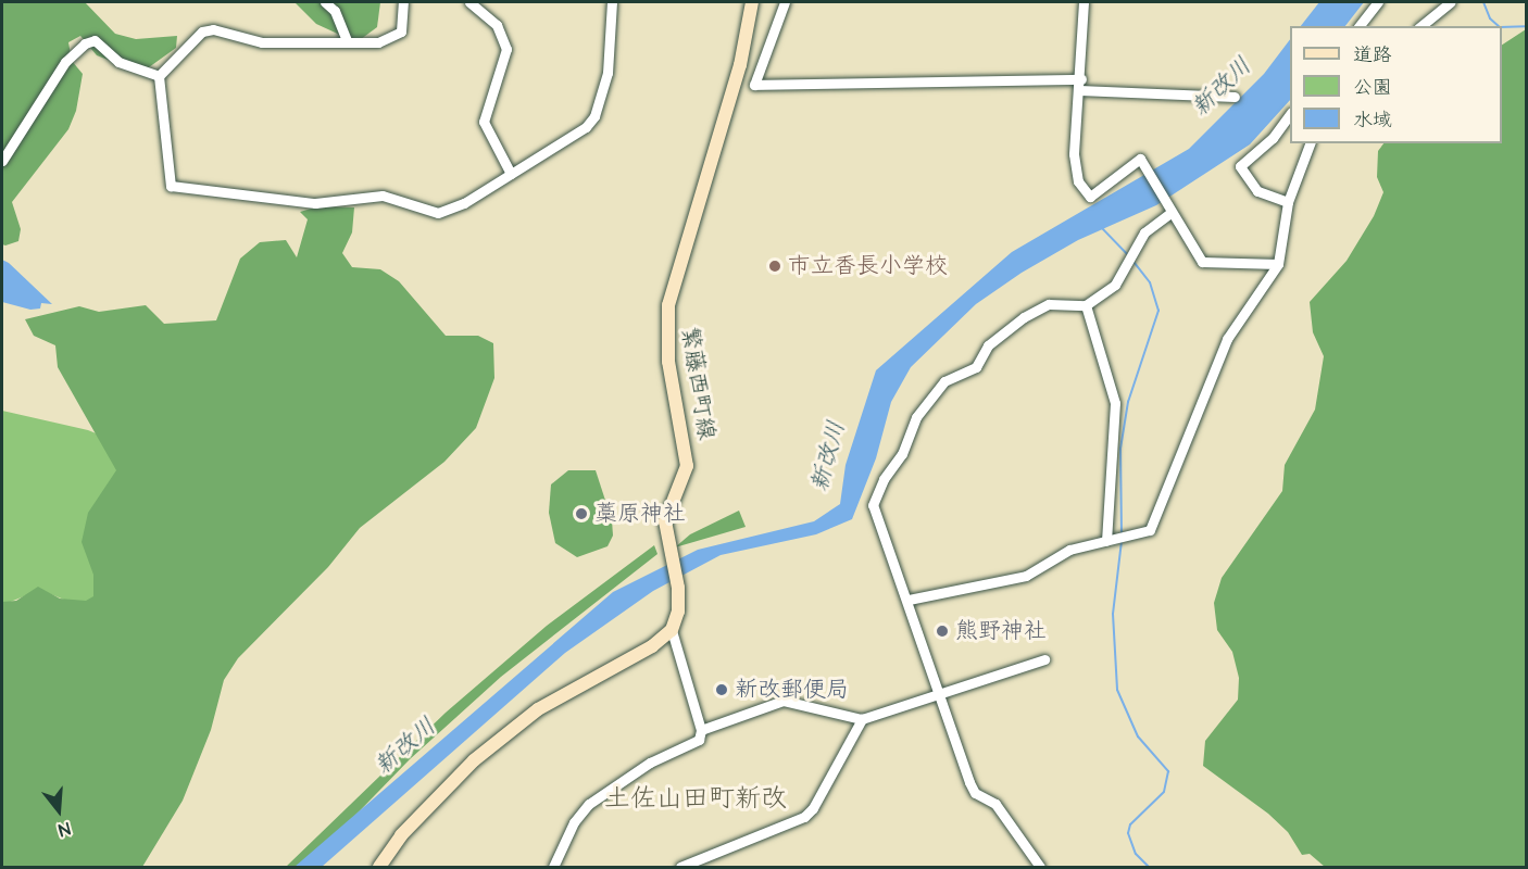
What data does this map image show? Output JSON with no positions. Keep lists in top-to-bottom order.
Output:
{
  "streets": {
    "main road": ["繁藤西町線"]
  },
  "districts": ["土佐山田町新改"],
  "water": ["新改川"],
  "places": [
    "市立香長小学校",
    "藁原神社",
    "熊野神社",
    "新改郵便局"
  ],
  "legend": ["道路", "公園", "水域"],
  "north": "bottom"
}
